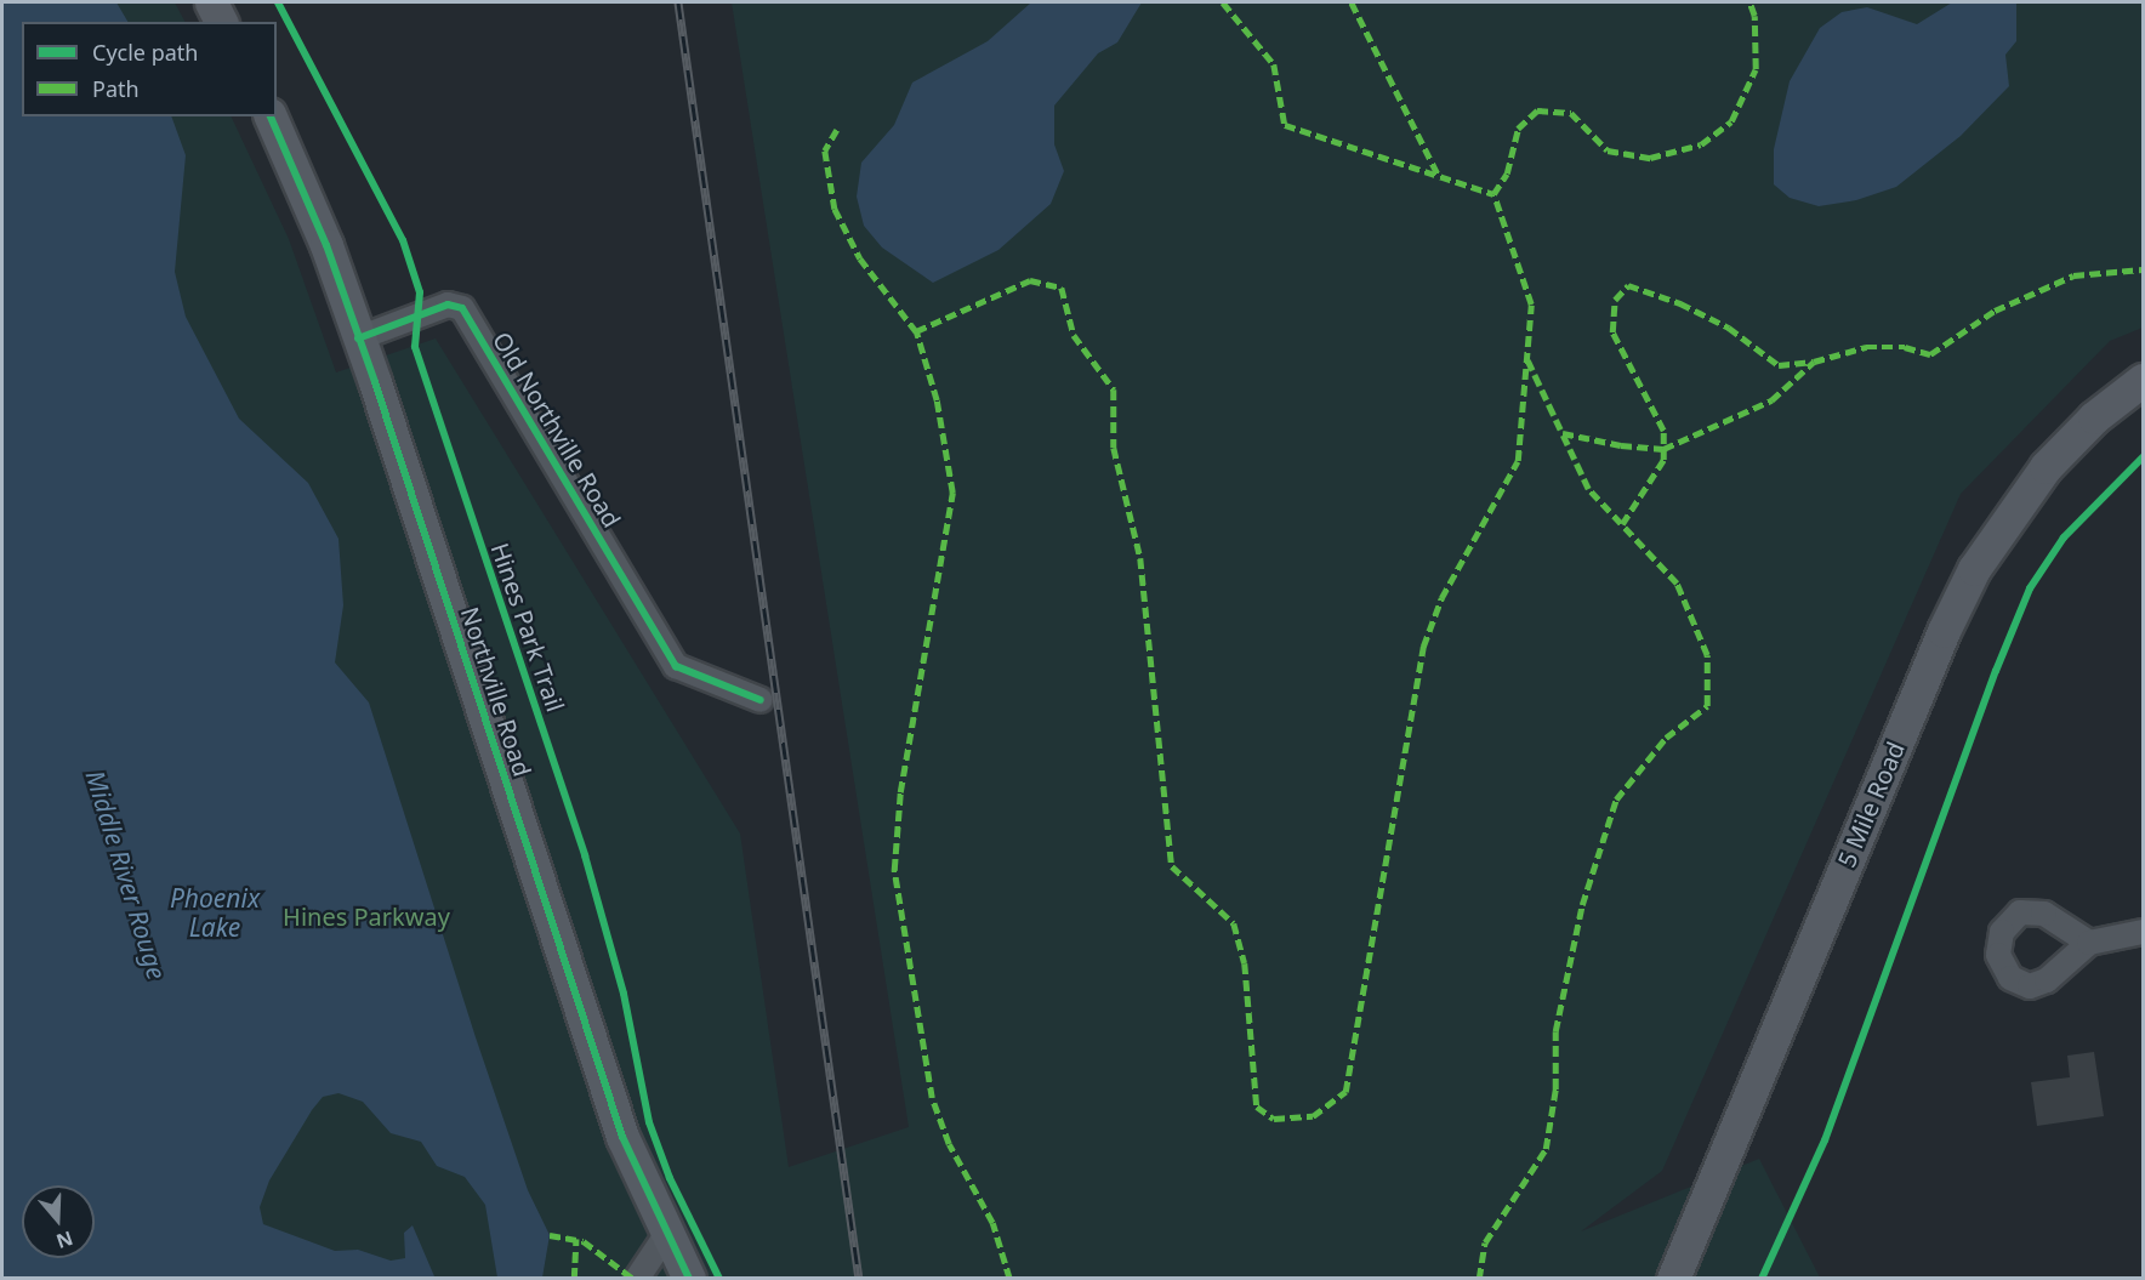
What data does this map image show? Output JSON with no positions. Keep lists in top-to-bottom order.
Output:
{
  "streets": {
    "street": ["Old Northville Road", "Northville Road", "5 Mile Road"],
    "cycle path": ["Hines Park Trail"]
  },
  "crossings": [
    ["Old Northville Road", "Northville Road"]
  ],
  "water": ["Middle River Rouge", "Phoenix Lake"],
  "parks": ["Hines Parkway"],
  "legend": ["Cycle path", "Path"],
  "north": "bottom"
}
